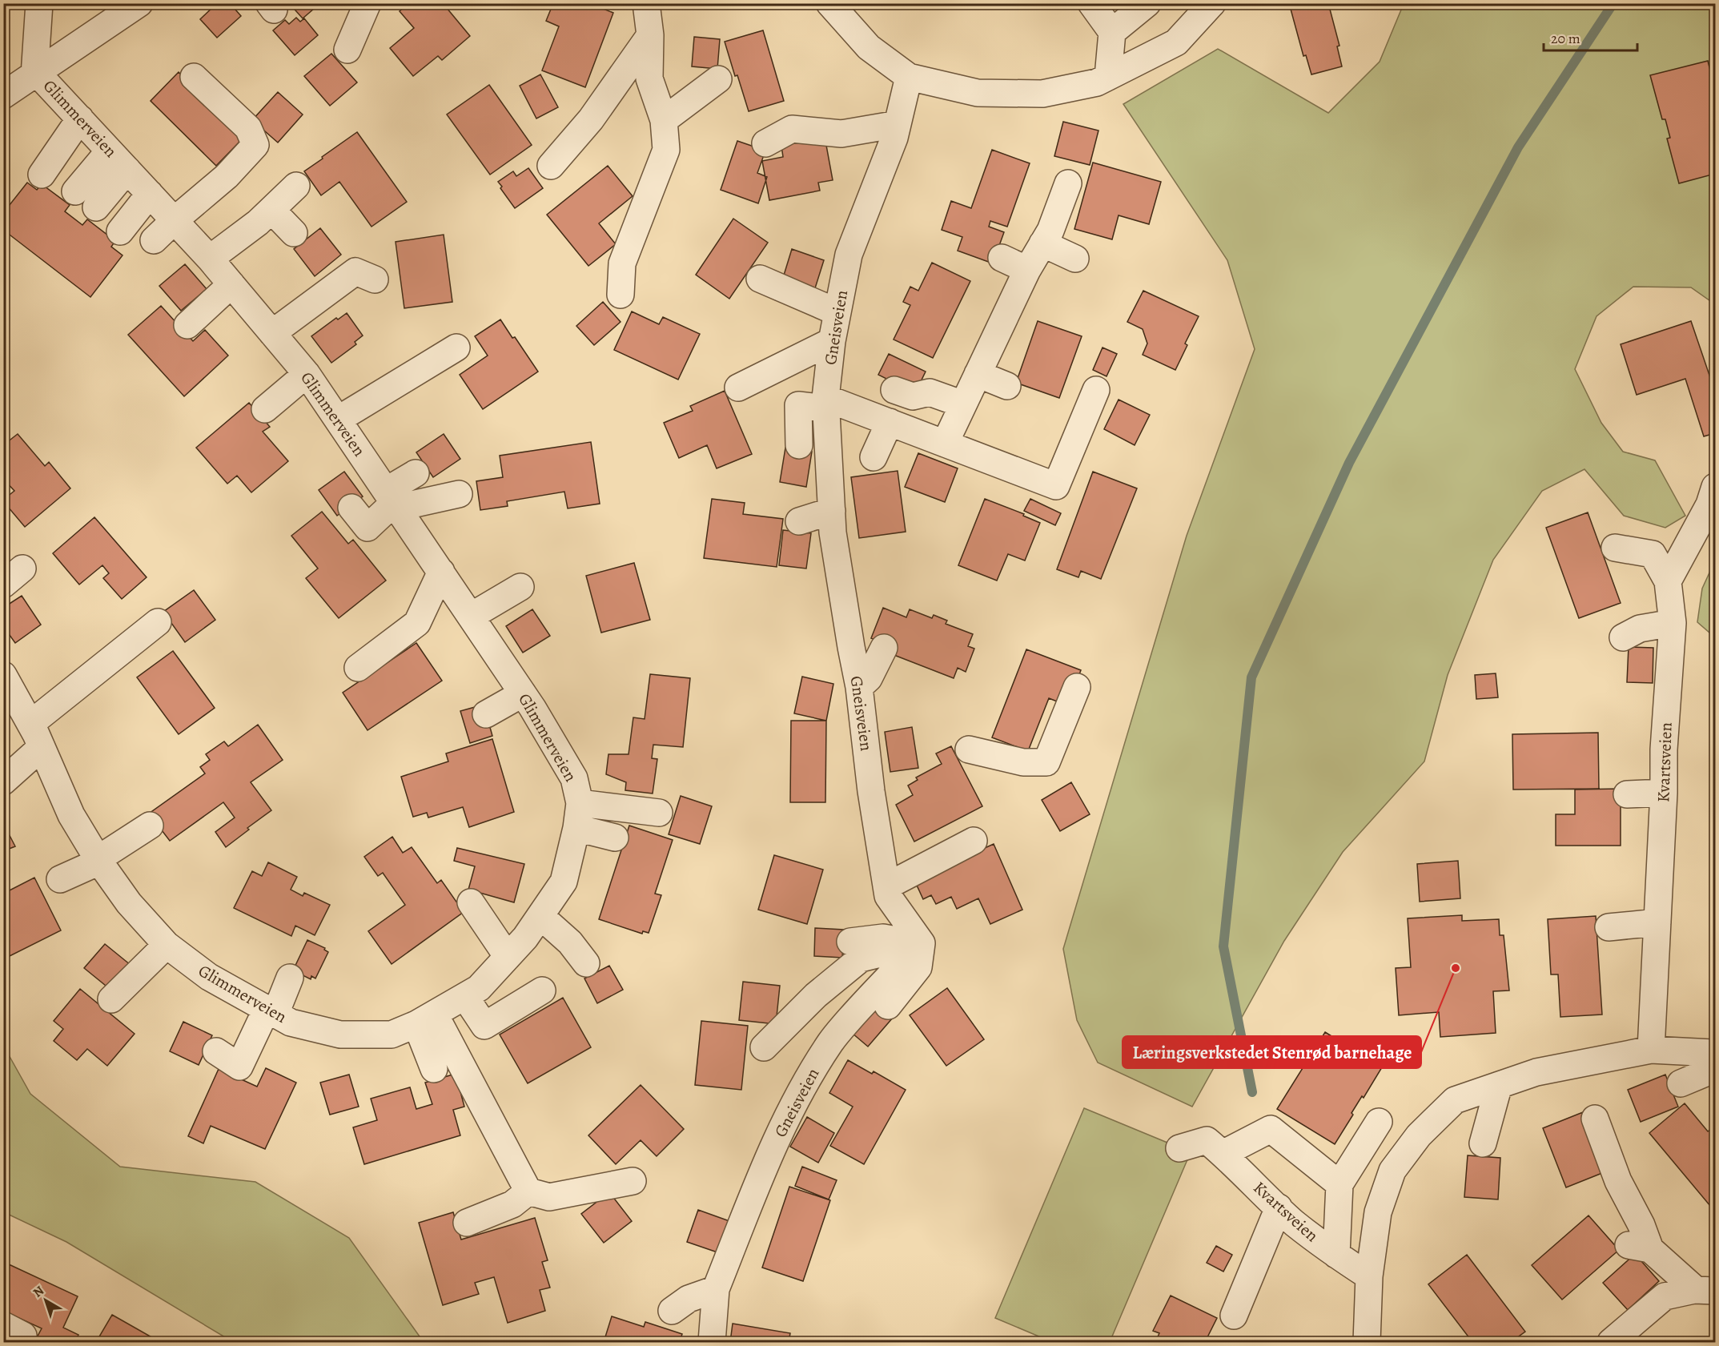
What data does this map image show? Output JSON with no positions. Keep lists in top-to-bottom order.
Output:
{
  "streets": {
    "street": ["Glimmerveien", "Gneisveien", "Kvartsveien"]
  },
  "places": ["Læringsverkstedet Stenrød barnehage"],
  "scale_bar": "20 m",
  "north": "top left"
}
